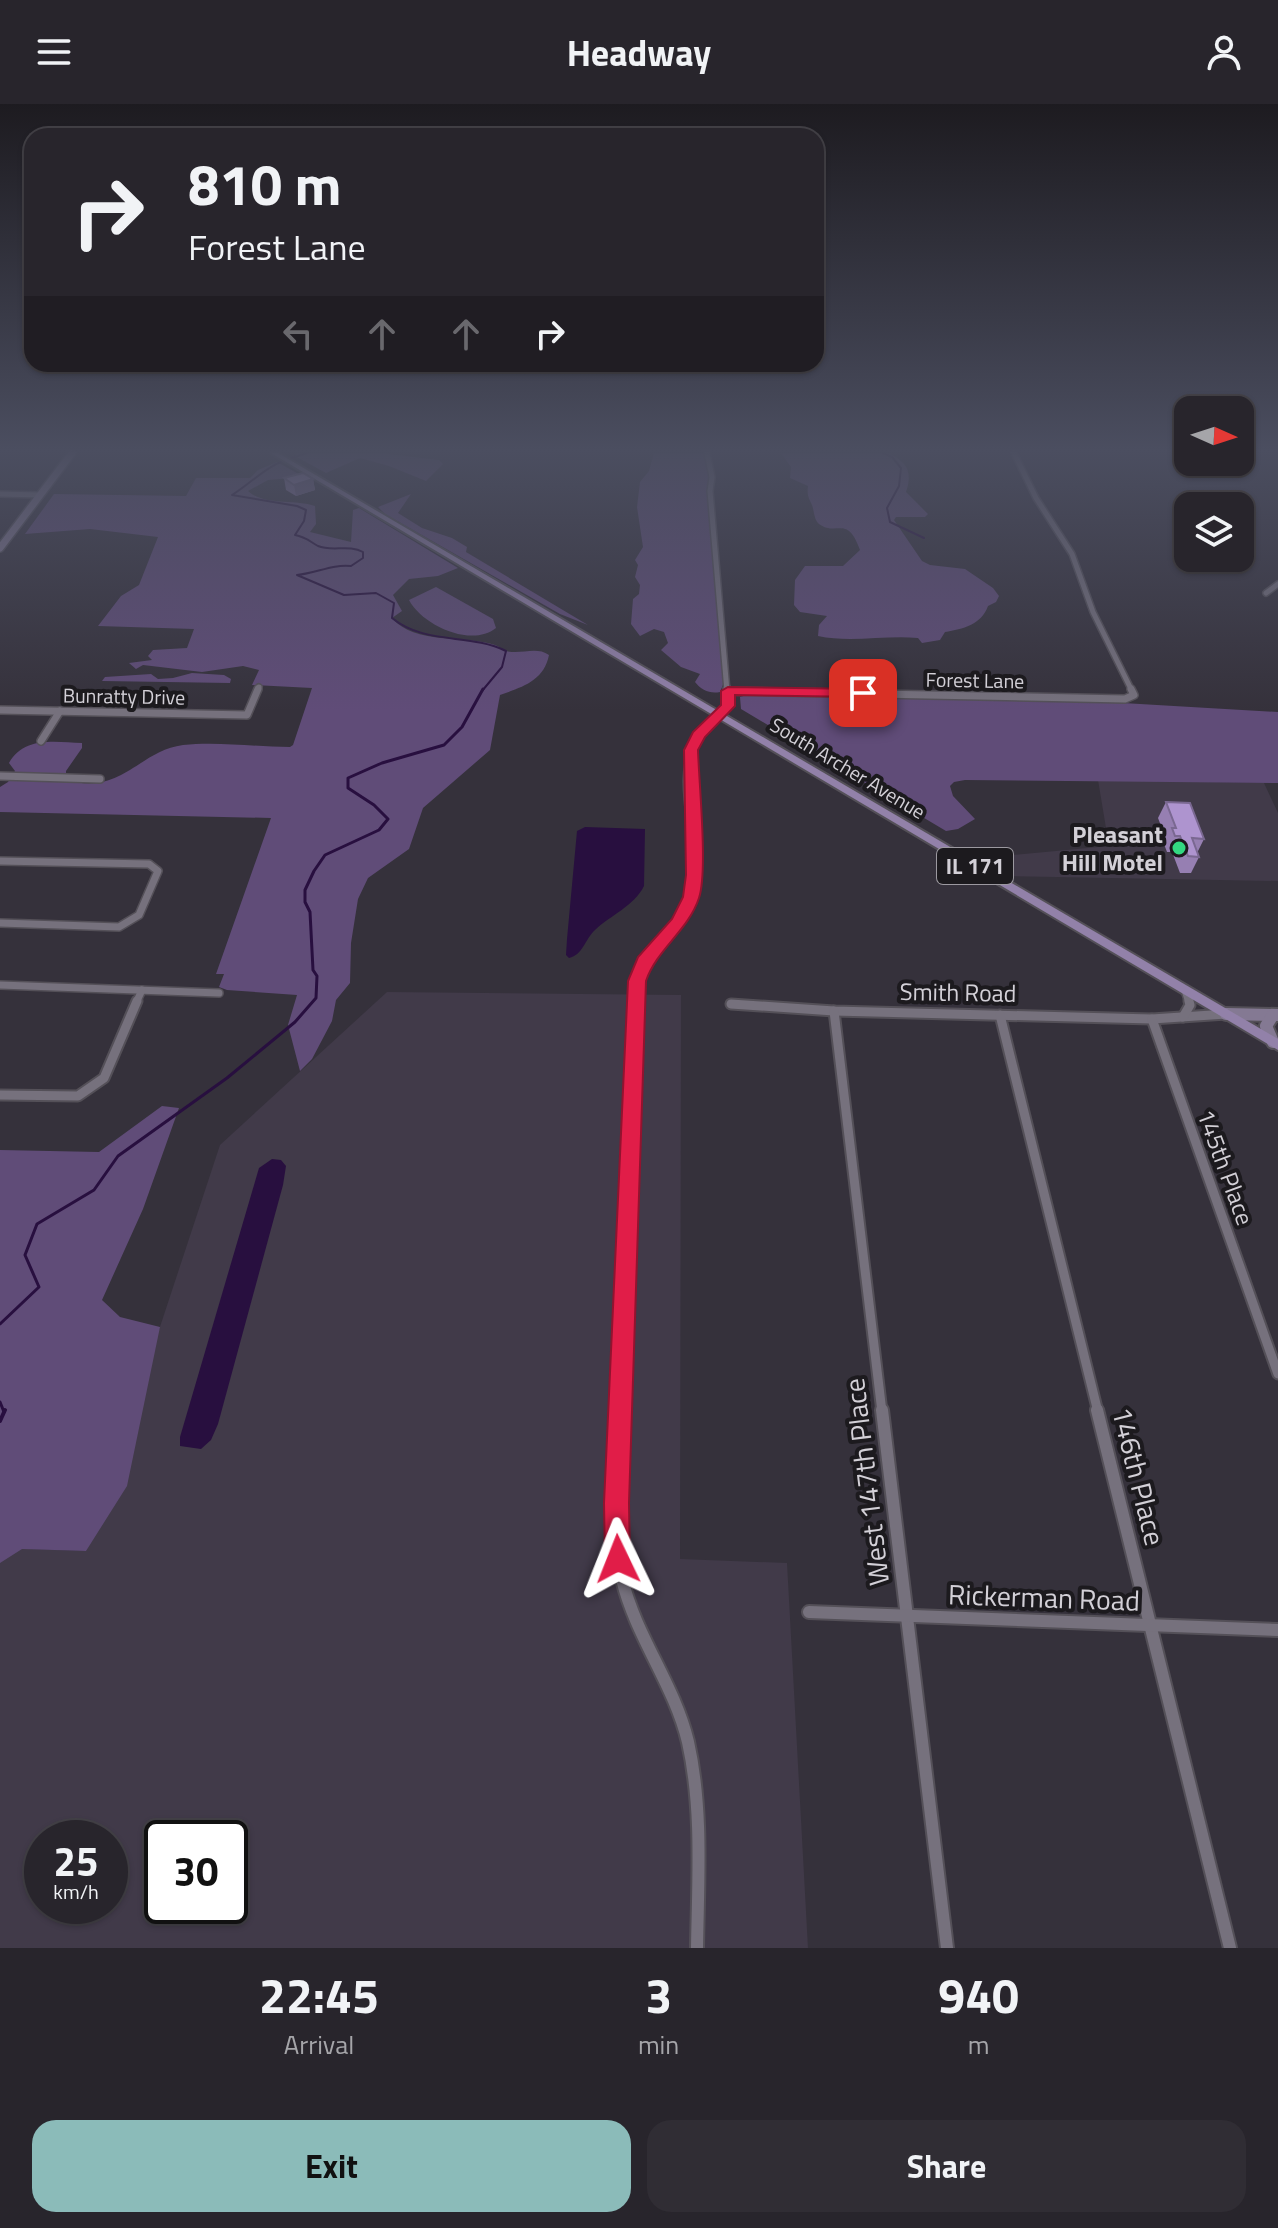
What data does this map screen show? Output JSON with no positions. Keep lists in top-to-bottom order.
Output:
{
  "streets": {
    "main road": ["South Archer Avenue", "IL 171"],
    "street": [
      "Forest Lane",
      "Bunratty Drive",
      "Smith Road",
      "145th Place",
      "146th Place",
      "West 147th Place",
      "Rickerman Road"
    ]
  },
  "crossings": [
    ["South Archer Avenue", "Smith Road"],
    ["Smith Road", "145th Place"],
    ["Smith Road", "146th Place"],
    ["Smith Road", "West 147th Place"],
    ["146th Place", "Rickerman Road"],
    ["West 147th Place", "Rickerman Road"]
  ],
  "places": ["Pleasant Hill Motel"],
  "north": "right",
  "page": {
    "header": "Headway",
    "turn": ["810 m", "Forest Lane"],
    "speed": "25 km/h",
    "limit": "30",
    "eta": [
      "22:45",
      "Arrival",
      "3",
      "min",
      "940",
      "m"
    ],
    "buttons": ["Exit", "Share"]
  }
}
